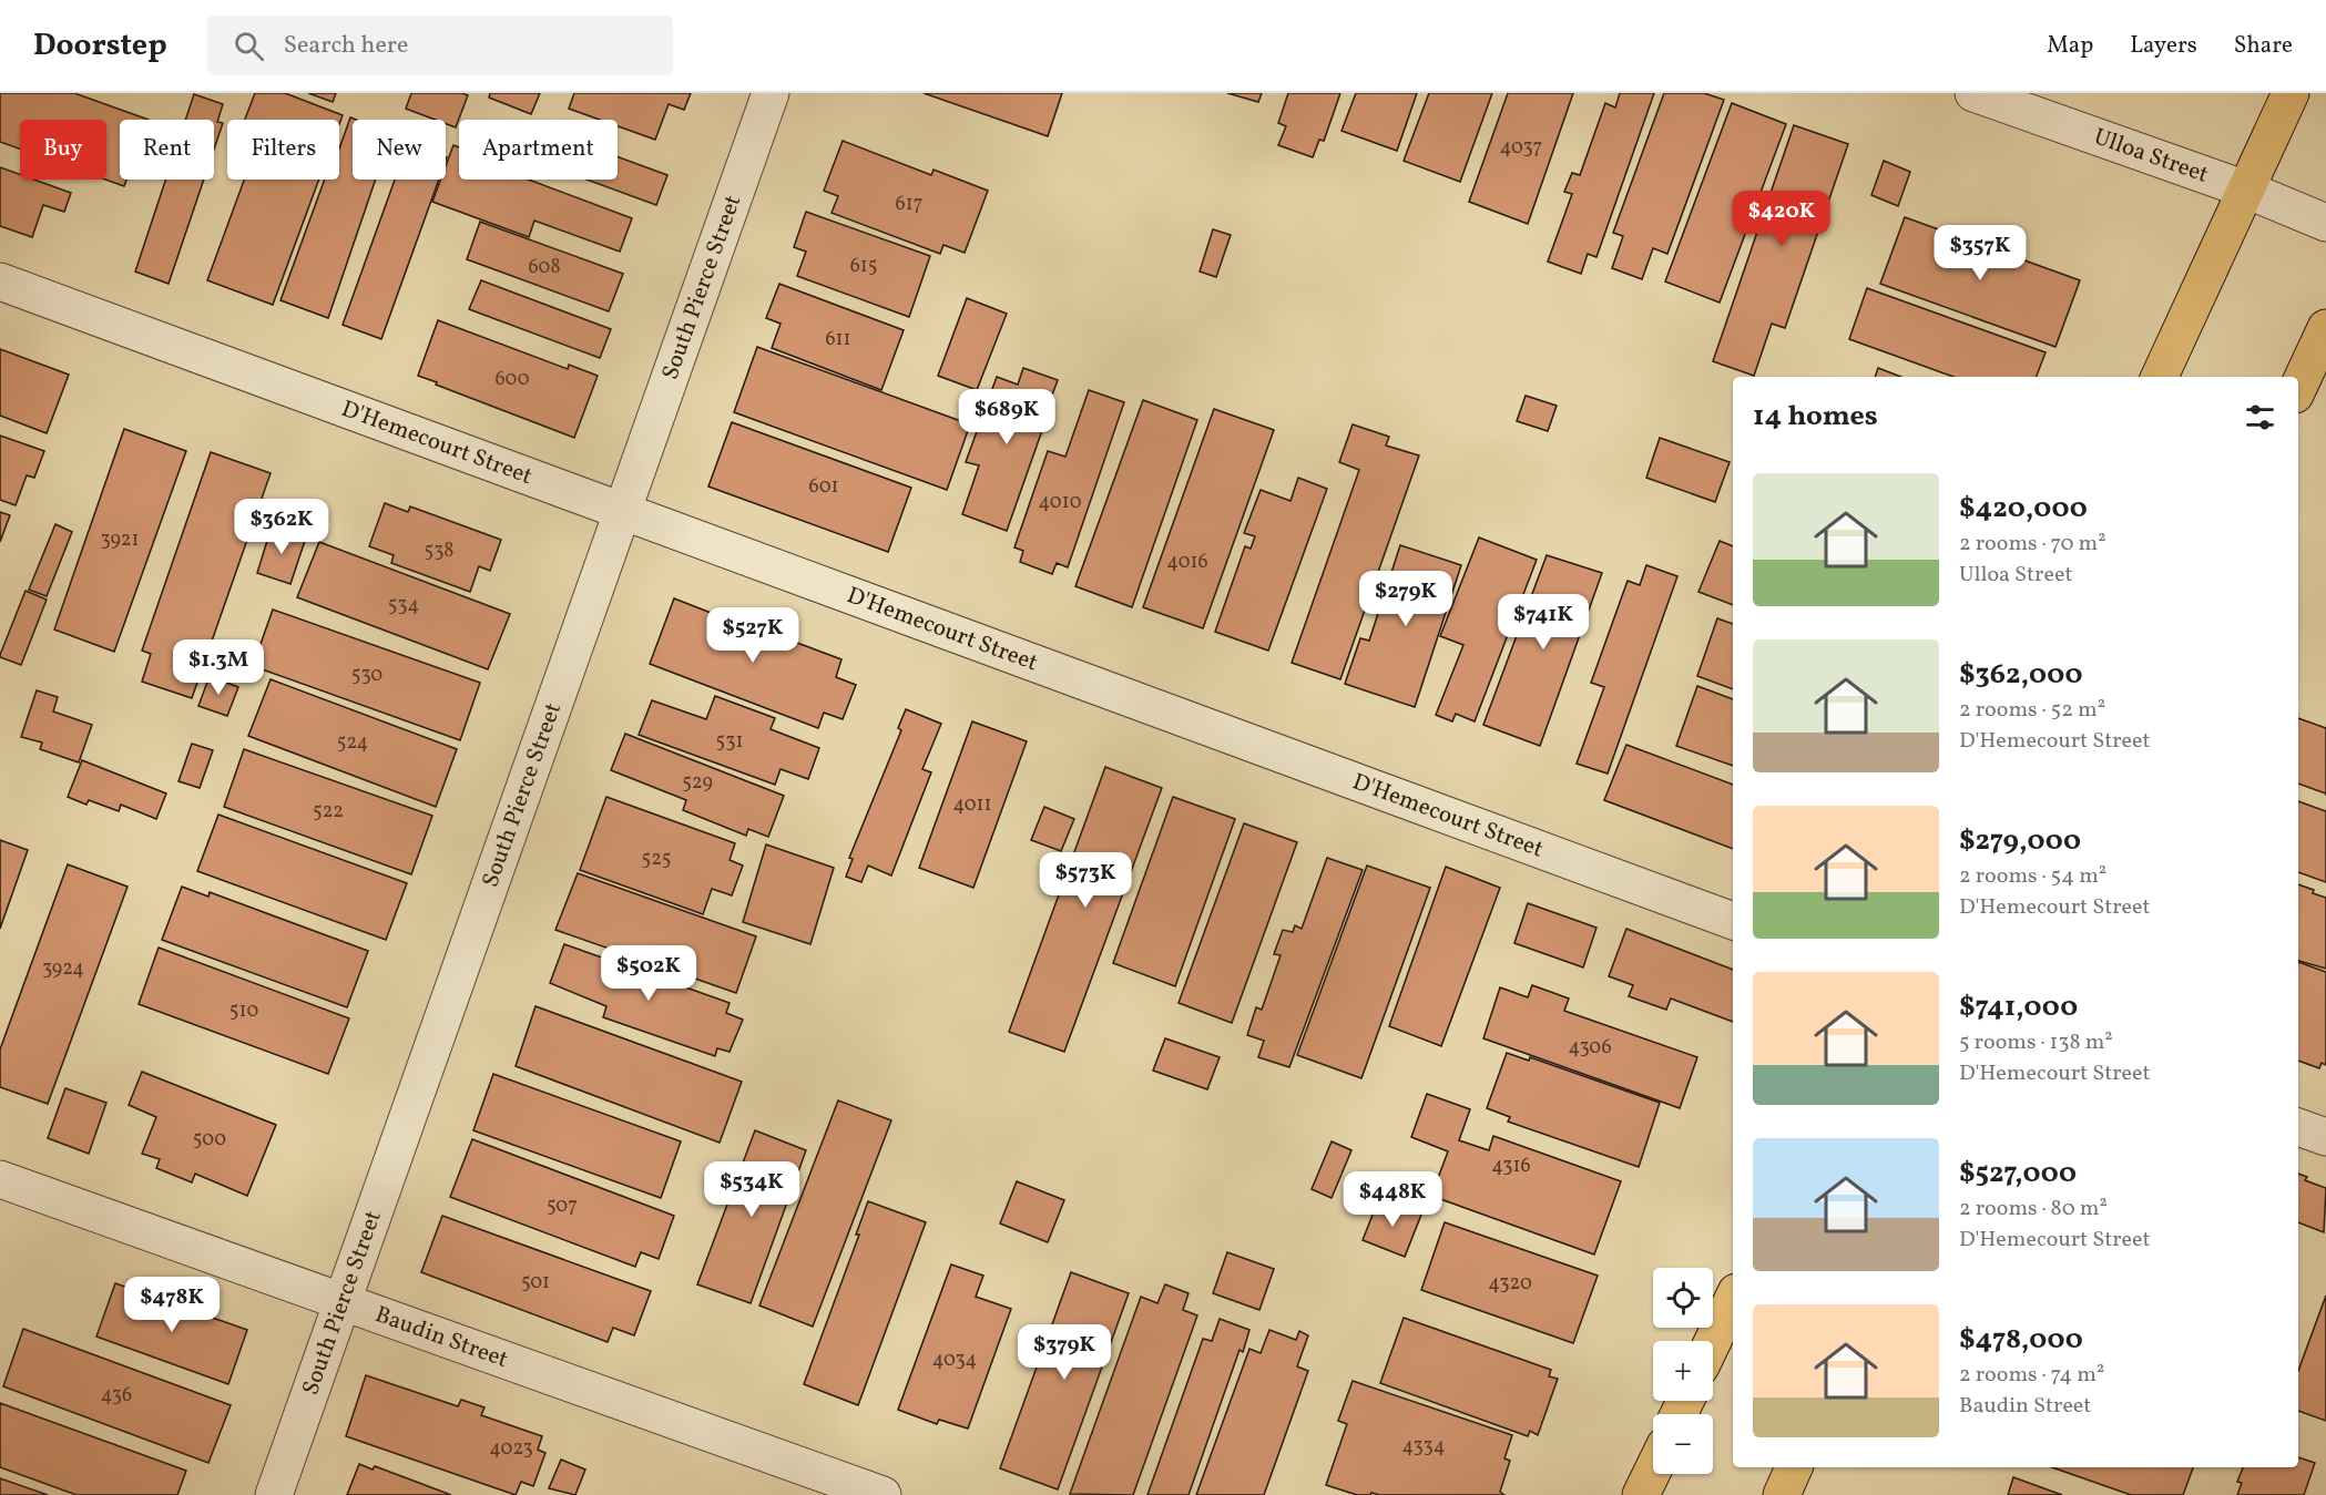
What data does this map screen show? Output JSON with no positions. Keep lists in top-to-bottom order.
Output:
{
  "streets": {
    "street": [
      "Ulloa Street",
      "South Pierce Street",
      "D'Hemecourt Street",
      "Baudin Street"
    ]
  },
  "crossings": [
    ["South Pierce Street", "D'Hemecourt Street"],
    ["South Pierce Street", "Baudin Street"]
  ],
  "house_numbers": [
    "4037",
    "617",
    "615",
    "608",
    "611",
    "600",
    "601",
    "4010",
    "3921",
    "538",
    "4016",
    "534",
    "530",
    "531",
    "524",
    "529",
    "4011",
    "522",
    "525",
    "3924",
    "510",
    "4306",
    "500",
    "4316",
    "507",
    "501",
    "4320",
    "4034",
    "436",
    "4334",
    "4023"
  ],
  "page": {
    "header": "Doorstep",
    "search": "Search here",
    "nav": ["Map", "Layers", "Share"],
    "chip": [
      "Buy",
      "Rent",
      "Filters",
      "New",
      "Apartment"
    ],
    "price": [
      "$420K",
      "$357K",
      "$689K",
      "$362K",
      "$279K",
      "$741K",
      "$527K",
      "$1.3M",
      "$573K",
      "$502K",
      "$534K",
      "$448K",
      "$478K",
      "$379K"
    ],
    "heading": "14 homes",
    "list": [
      {
        "name": "$420,000",
        "note": "2 rooms · 70 m² · Ulloa Street"
      },
      {
        "name": "$362,000",
        "note": "2 rooms · 52 m² · D'Hemecourt Street"
      },
      {
        "name": "$279,000",
        "note": "2 rooms · 54 m² · D'Hemecourt Street"
      },
      {
        "name": "$741,000",
        "note": "5 rooms · 138 m² · D'Hemecourt Street"
      },
      {
        "name": "$527,000",
        "note": "2 rooms · 80 m² · D'Hemecourt Street"
      },
      {
        "name": "$478,000",
        "note": "2 rooms · 74 m² · Baudin Street"
      }
    ],
    "map_buttons": ["+", "−"]
  }
}
